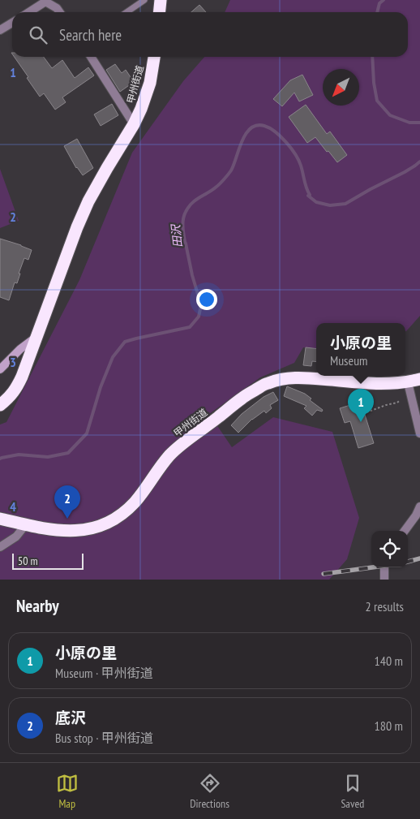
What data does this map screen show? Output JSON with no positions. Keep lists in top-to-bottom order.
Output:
{
  "streets": {
    "highway": ["甲州街道"]
  },
  "water": ["田沢"],
  "scale_bar": "50 m",
  "north": "bottom left",
  "page": {
    "search": "Search here",
    "popup": ["小原の里", "Museum"],
    "pins": ["1", "2"],
    "scale": "50 m",
    "heading": ["Nearby", "2 results"],
    "list": [
      {
        "mark": "1",
        "name": "小原の里",
        "note": "Museum · 甲州街道",
        "value": "140 m"
      },
      {
        "mark": "2",
        "name": "底沢",
        "note": "Bus stop · 甲州街道",
        "value": "180 m"
      }
    ],
    "nav": ["Map", "Directions", "Saved"]
  },
  "grid": {
    "rows": [
      "1",
      "2",
      "3",
      "4"
    ]
  }
}
